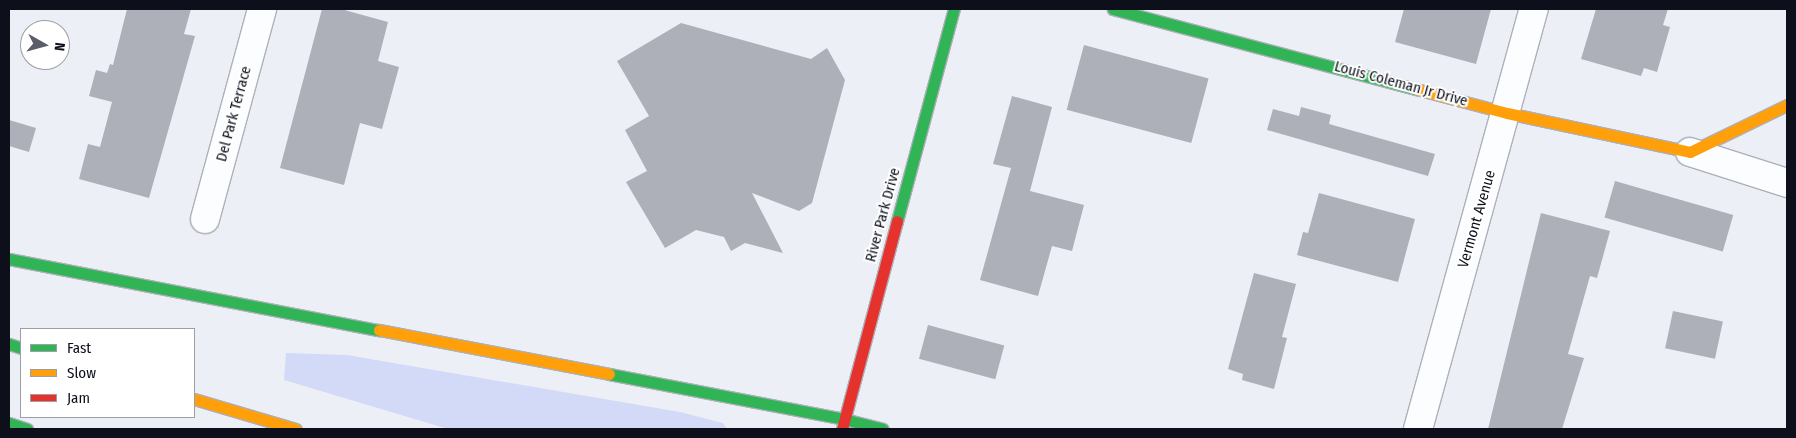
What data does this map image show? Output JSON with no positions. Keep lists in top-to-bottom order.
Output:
{
  "streets": {
    "main road": ["Louis Coleman Jr Drive", "River Park Drive"],
    "street": ["Del Park Terrace", "Vermont Avenue"]
  },
  "crossings": [
    ["Louis Coleman Jr Drive", "Vermont Avenue"]
  ],
  "legend": ["Fast", "Slow", "Jam"],
  "north": "right"
}
